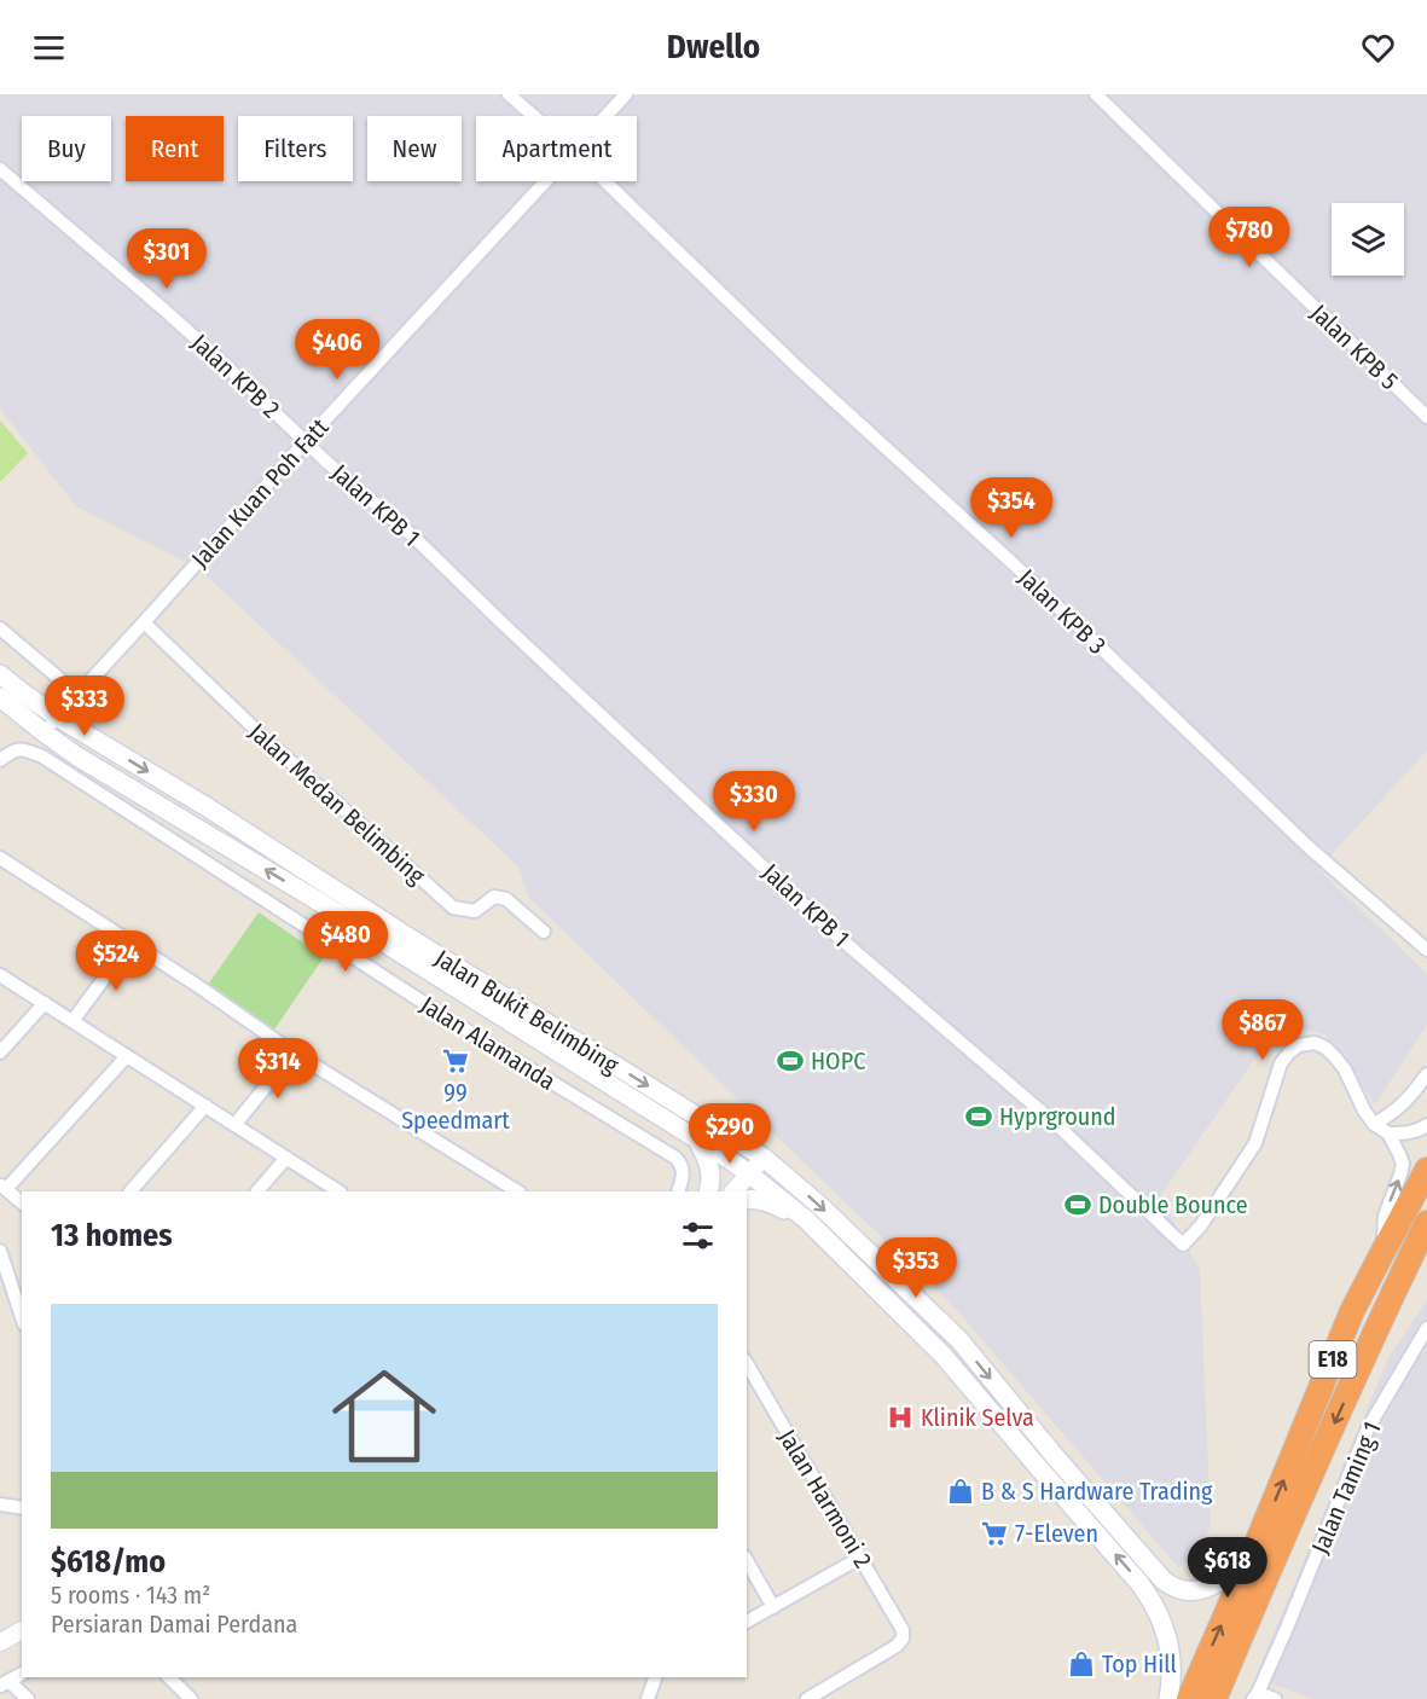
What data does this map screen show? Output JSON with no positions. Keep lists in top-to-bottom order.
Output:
{
  "streets": {
    "highway": ["E18"],
    "main road": ["Jalan Bukit Belimbing"],
    "street": [
      "Jalan KPB 5",
      "Jalan KPB 2",
      "Jalan Kuan Poh Fatt",
      "Jalan KPB 1",
      "Jalan KPB 3",
      "Jalan Medan Belimbing",
      "Jalan Alamanda",
      "Jalan Taming 1",
      "Jalan Harmoni 2"
    ]
  },
  "crossings": [
    ["Jalan KPB 2", "Jalan Kuan Poh Fatt"],
    ["Jalan KPB 2", "Jalan KPB 1"],
    ["Jalan Kuan Poh Fatt", "Jalan KPB 1"],
    ["Jalan Kuan Poh Fatt", "Jalan Medan Belimbing"],
    ["Jalan Kuan Poh Fatt", "Jalan Bukit Belimbing"],
    ["Jalan Bukit Belimbing", "E18"]
  ],
  "places": {
    "supermarket": ["99 Speedmart", "7-Eleven"],
    "sports": ["HOPC", "Hyprground", "Double Bounce"],
    "hospital": ["Klinik Selva"],
    "shop": ["B & S Hardware Trading", "Top Hill"]
  },
  "page": {
    "header": "Dwello",
    "chip": [
      "Buy",
      "Rent",
      "Filters",
      "New",
      "Apartment"
    ],
    "price": [
      "$780",
      "$301",
      "$406",
      "$354",
      "$333",
      "$330",
      "$480",
      "$524",
      "$867",
      "$314",
      "$290",
      "$353",
      "$618"
    ],
    "heading": "13 homes",
    "list": [
      {
        "name": "$618/mo",
        "note": "5 rooms · 143 m² · Persiaran Damai Perdana"
      }
    ]
  }
}
